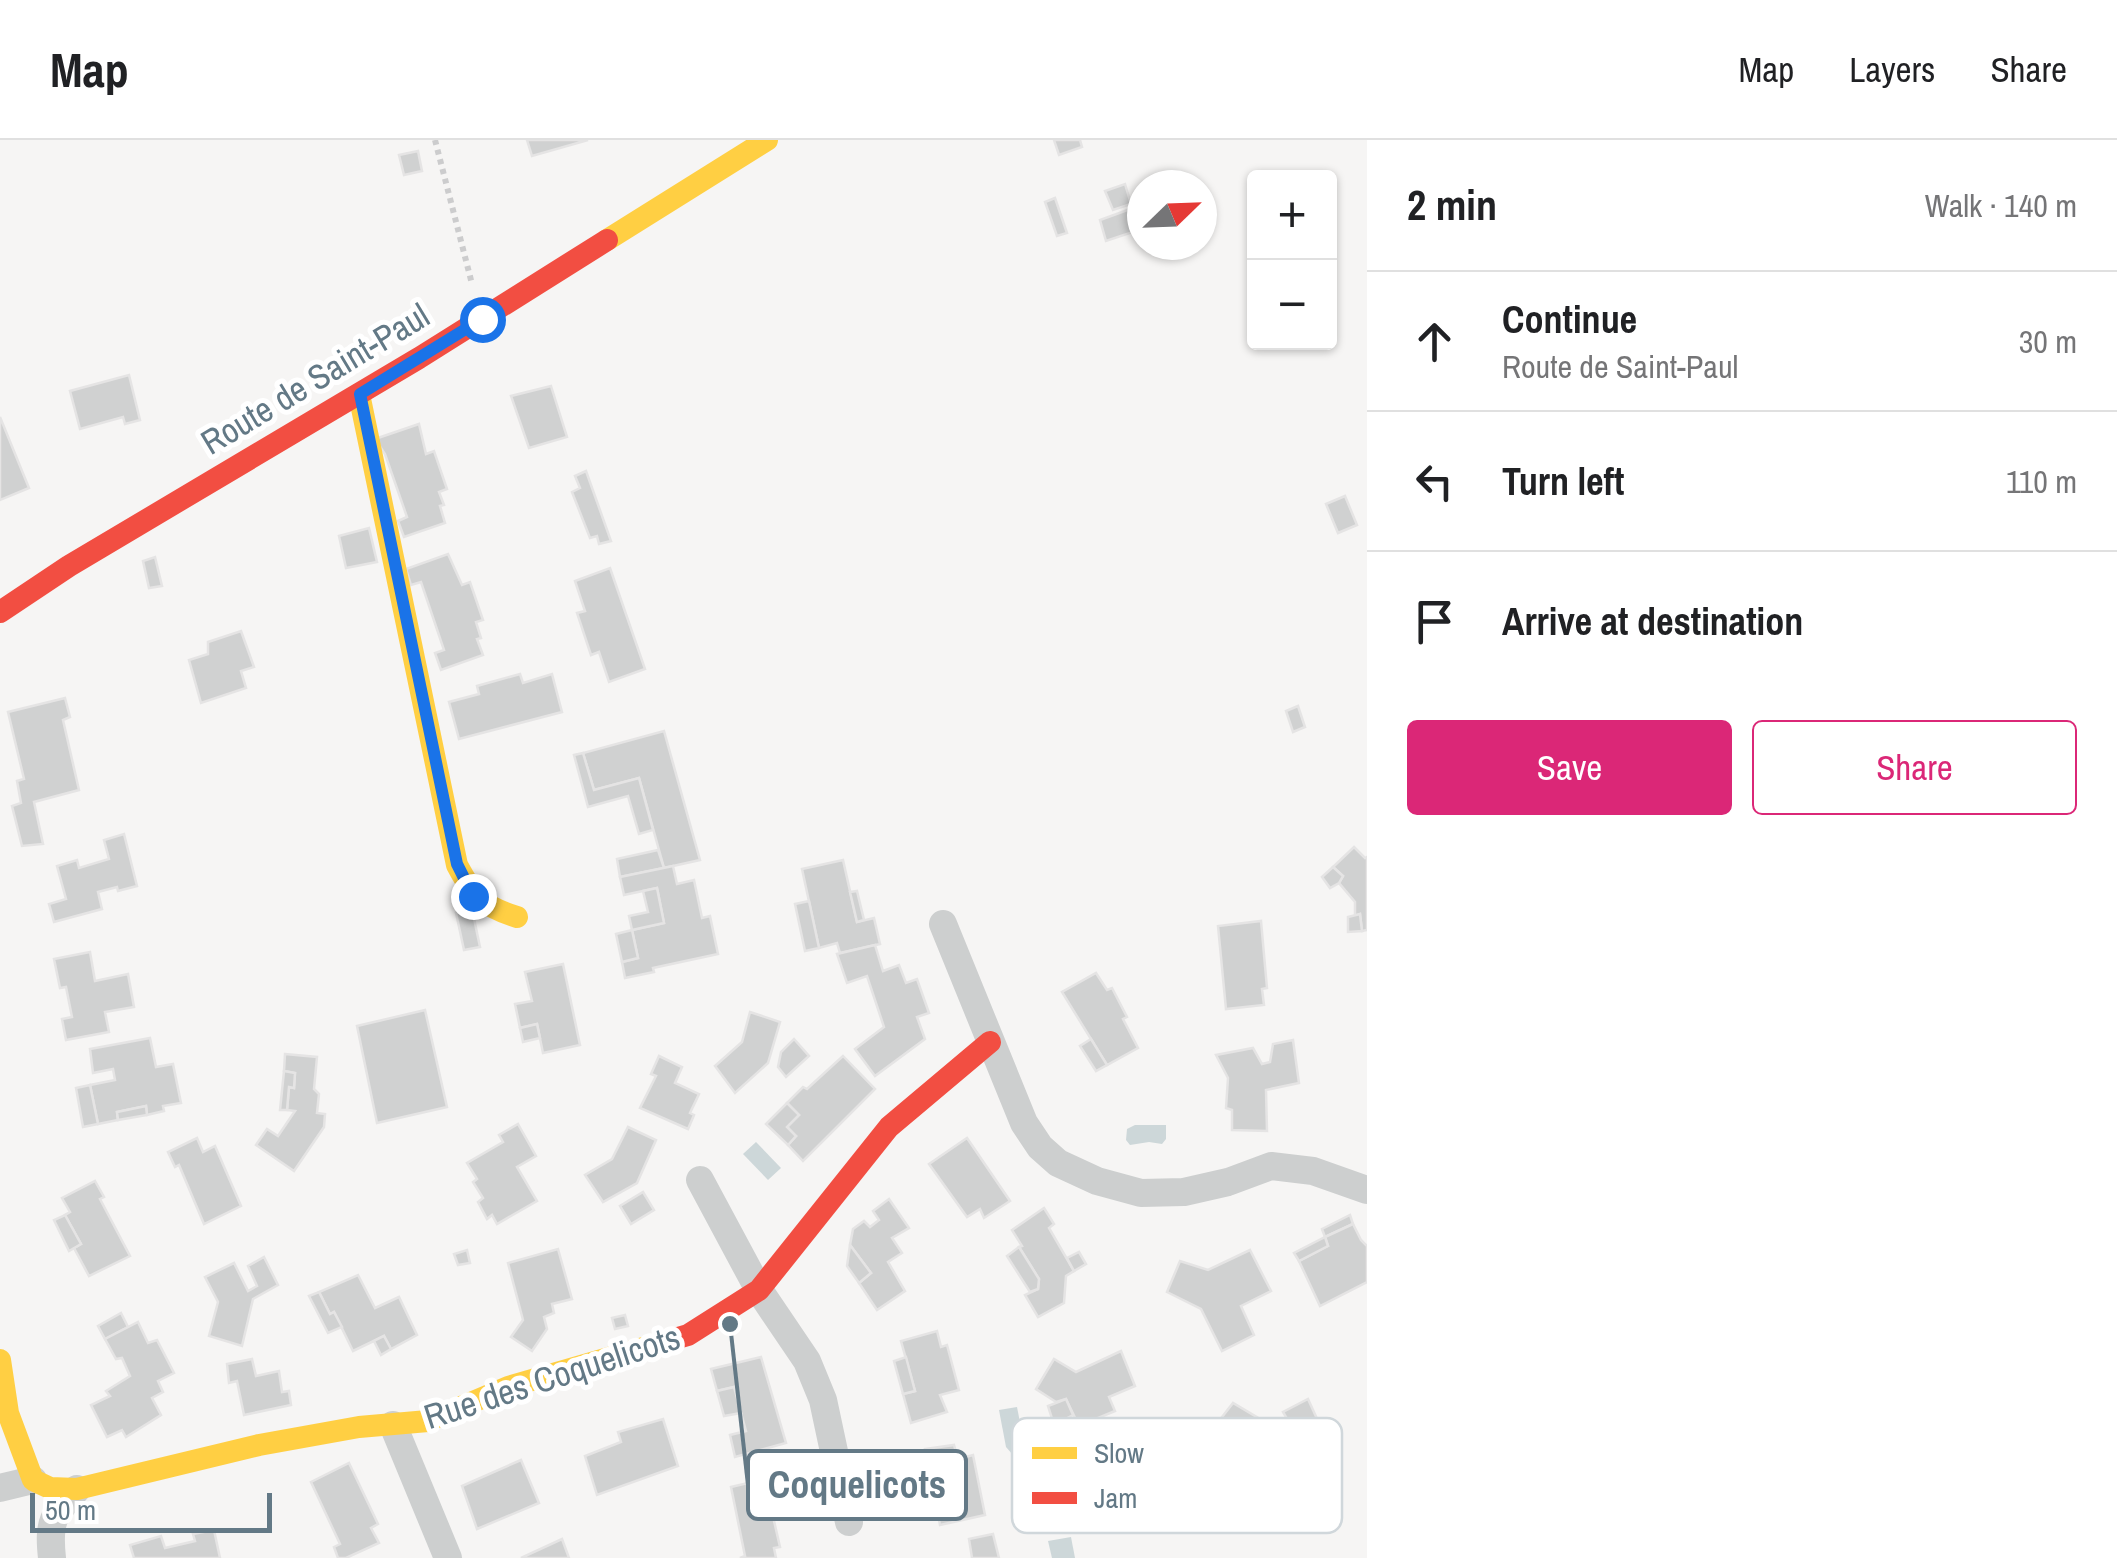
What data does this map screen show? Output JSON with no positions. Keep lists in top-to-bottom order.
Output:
{
  "streets": {
    "street": ["Route de Saint-Paul", "Rue des Coquelicots"]
  },
  "places": ["Coquelicots"],
  "legend": ["Slow", "Jam"],
  "scale_bar": "50 m",
  "north": "top right",
  "page": {
    "header": "Map",
    "nav": ["Map", "Layers", "Share"],
    "heading": ["2 min", "Walk · 140 m"],
    "map_buttons": ["+", "−"],
    "list": [
      ["Continue", "Route de Saint-Paul", "30 m"],
      ["Turn left", "110 m"],
      "Arrive at destination"
    ],
    "buttons": ["Save", "Share"],
    "scale": "50 m"
  }
}
